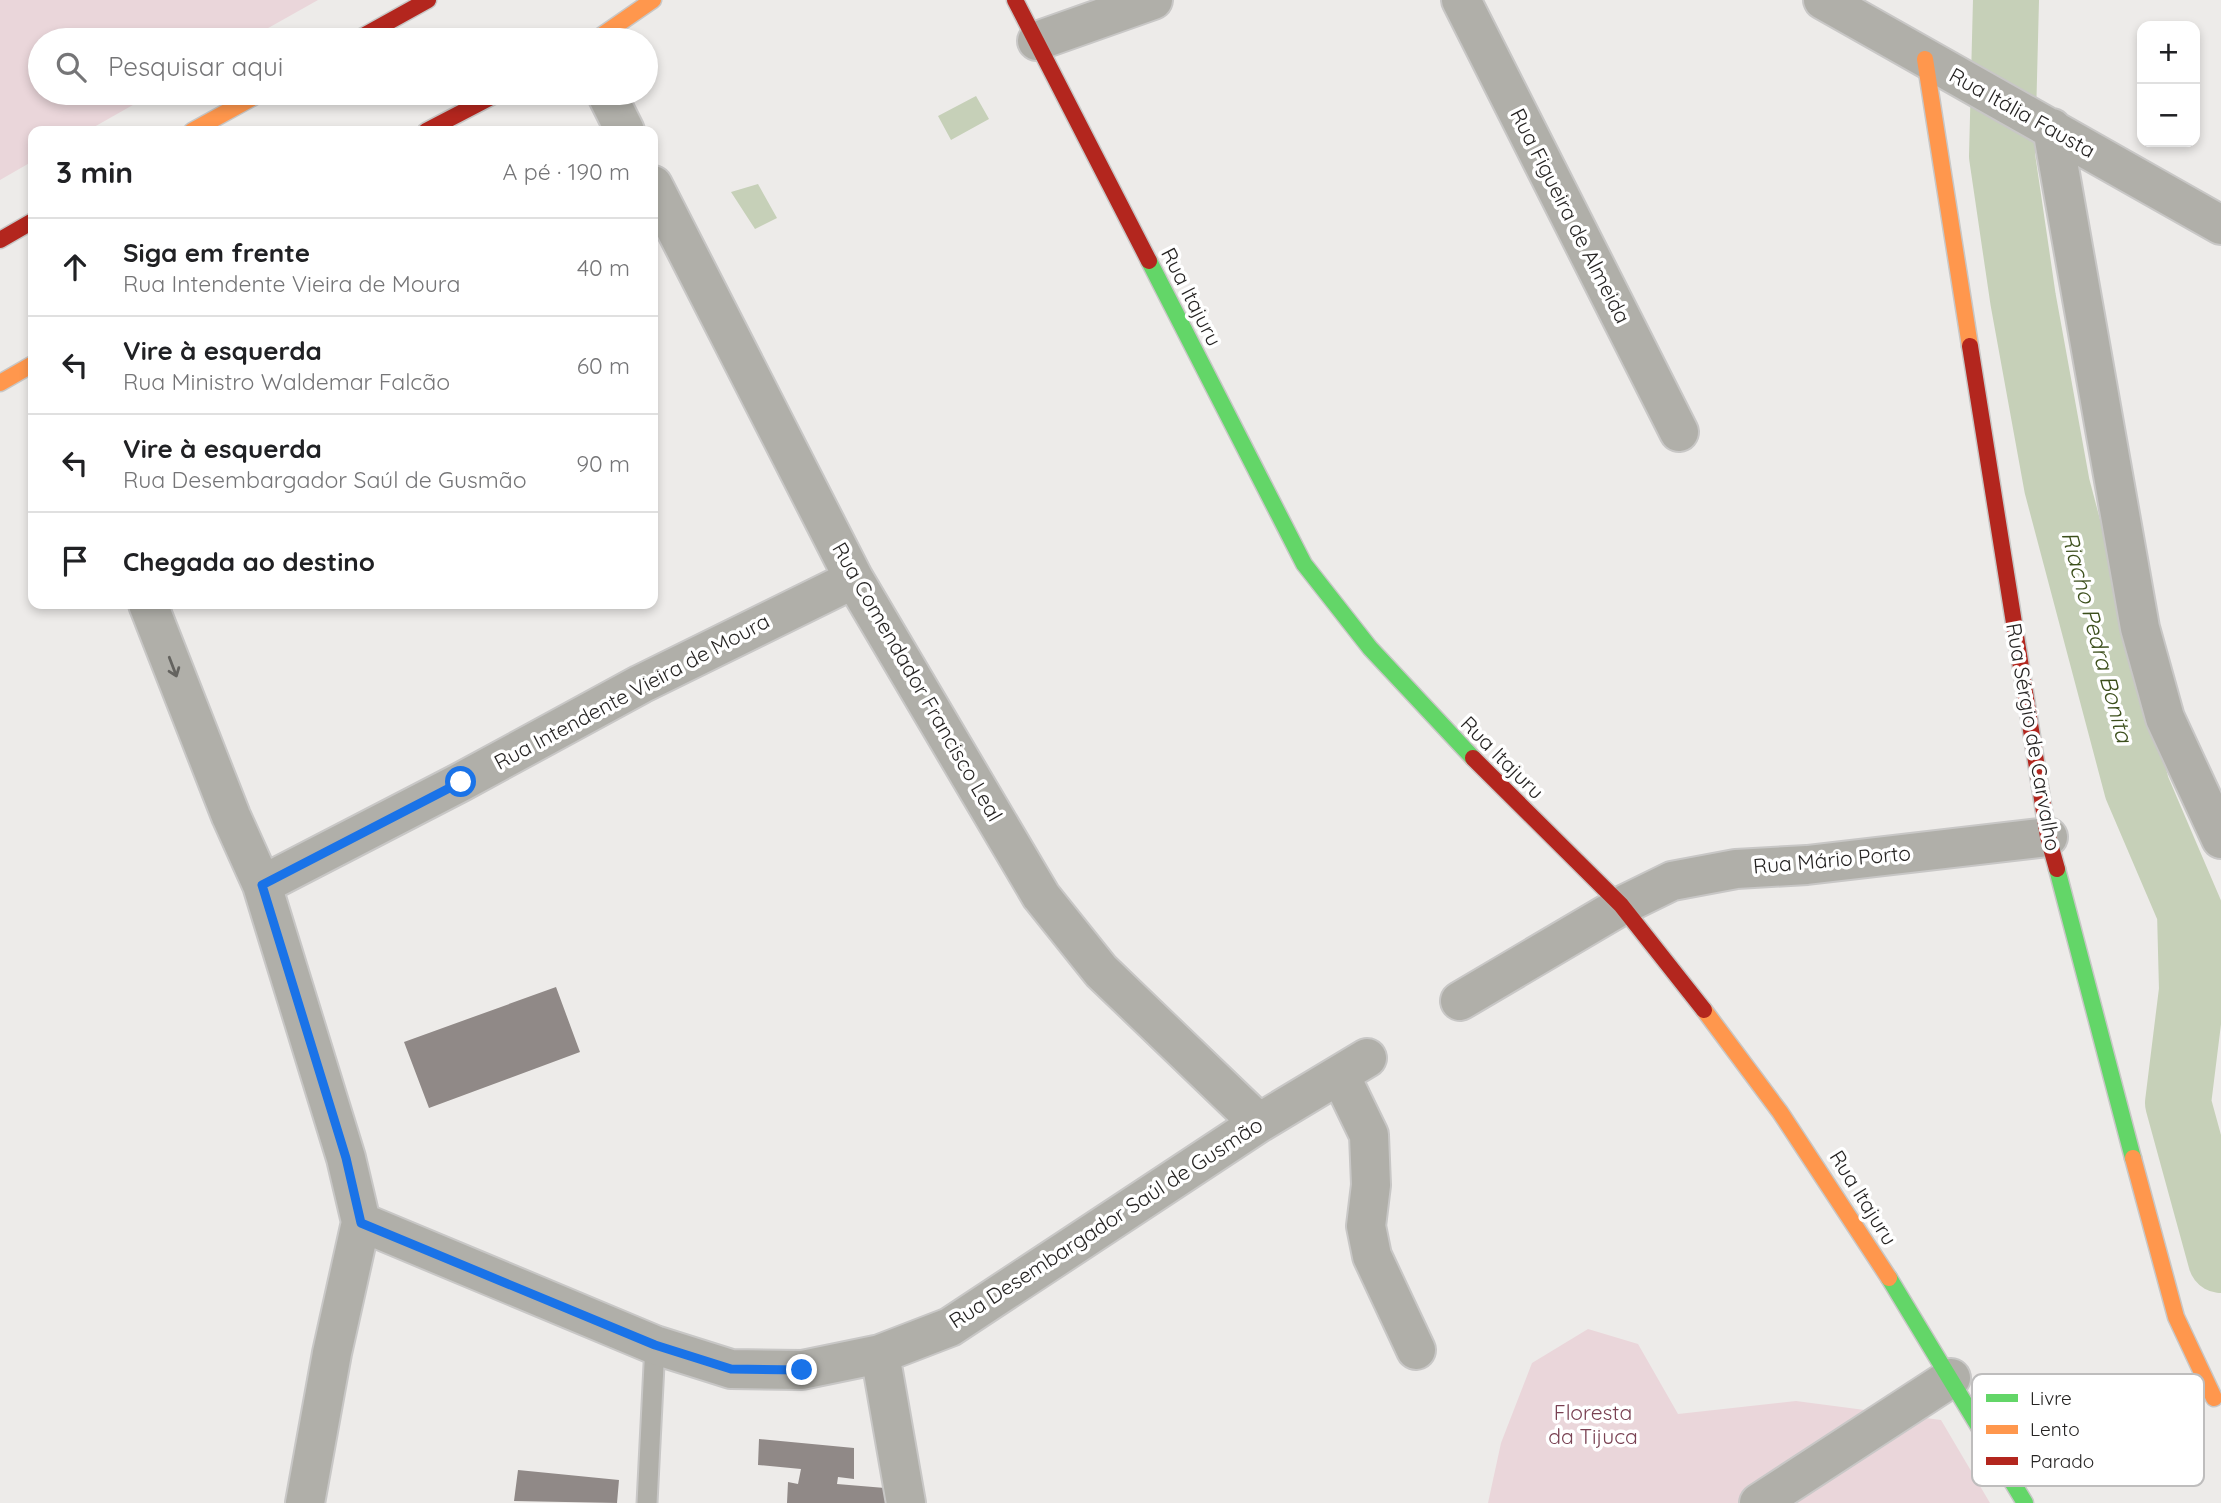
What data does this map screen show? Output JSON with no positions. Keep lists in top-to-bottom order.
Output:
{
  "streets": {
    "street": [
      "Rua Itália Fausta",
      "Rua Figueira de Almeida",
      "Rua Itajuru",
      "Rua Comendador Francisco Leal",
      "Rua Intendente Vieira de Moura",
      "Rua Sérgio de Carvalho",
      "Rua Mário Porto",
      "Rua Desembargador Saúl de Gusmão"
    ]
  },
  "crossings": [
    ["Rua Itália Fausta", "Rua Sérgio de Carvalho"],
    ["Rua Itajuru", "Rua Mário Porto"],
    ["Rua Comendador Francisco Leal", "Rua Intendente Vieira de Moura"],
    ["Rua Comendador Francisco Leal", "Rua Desembargador Saúl de Gusmão"],
    ["Rua Sérgio de Carvalho", "Rua Mário Porto"]
  ],
  "water": ["Riacho Pedra Bonita"],
  "parks": ["Floresta da Tijuca"],
  "legend": ["Livre", "Lento", "Parado"],
  "page": {
    "map_buttons": ["+", "−"],
    "search": "Pesquisar aqui",
    "heading": ["3 min", "A pé · 190 m"],
    "list": [
      ["Siga em frente", "Rua Intendente Vieira de Moura", "40 m"],
      ["Vire à esquerda", "Rua Ministro Waldemar Falcão", "60 m"],
      ["Vire à esquerda", "Rua Desembargador Saúl de Gusmão", "90 m"],
      "Chegada ao destino"
    ]
  }
}
